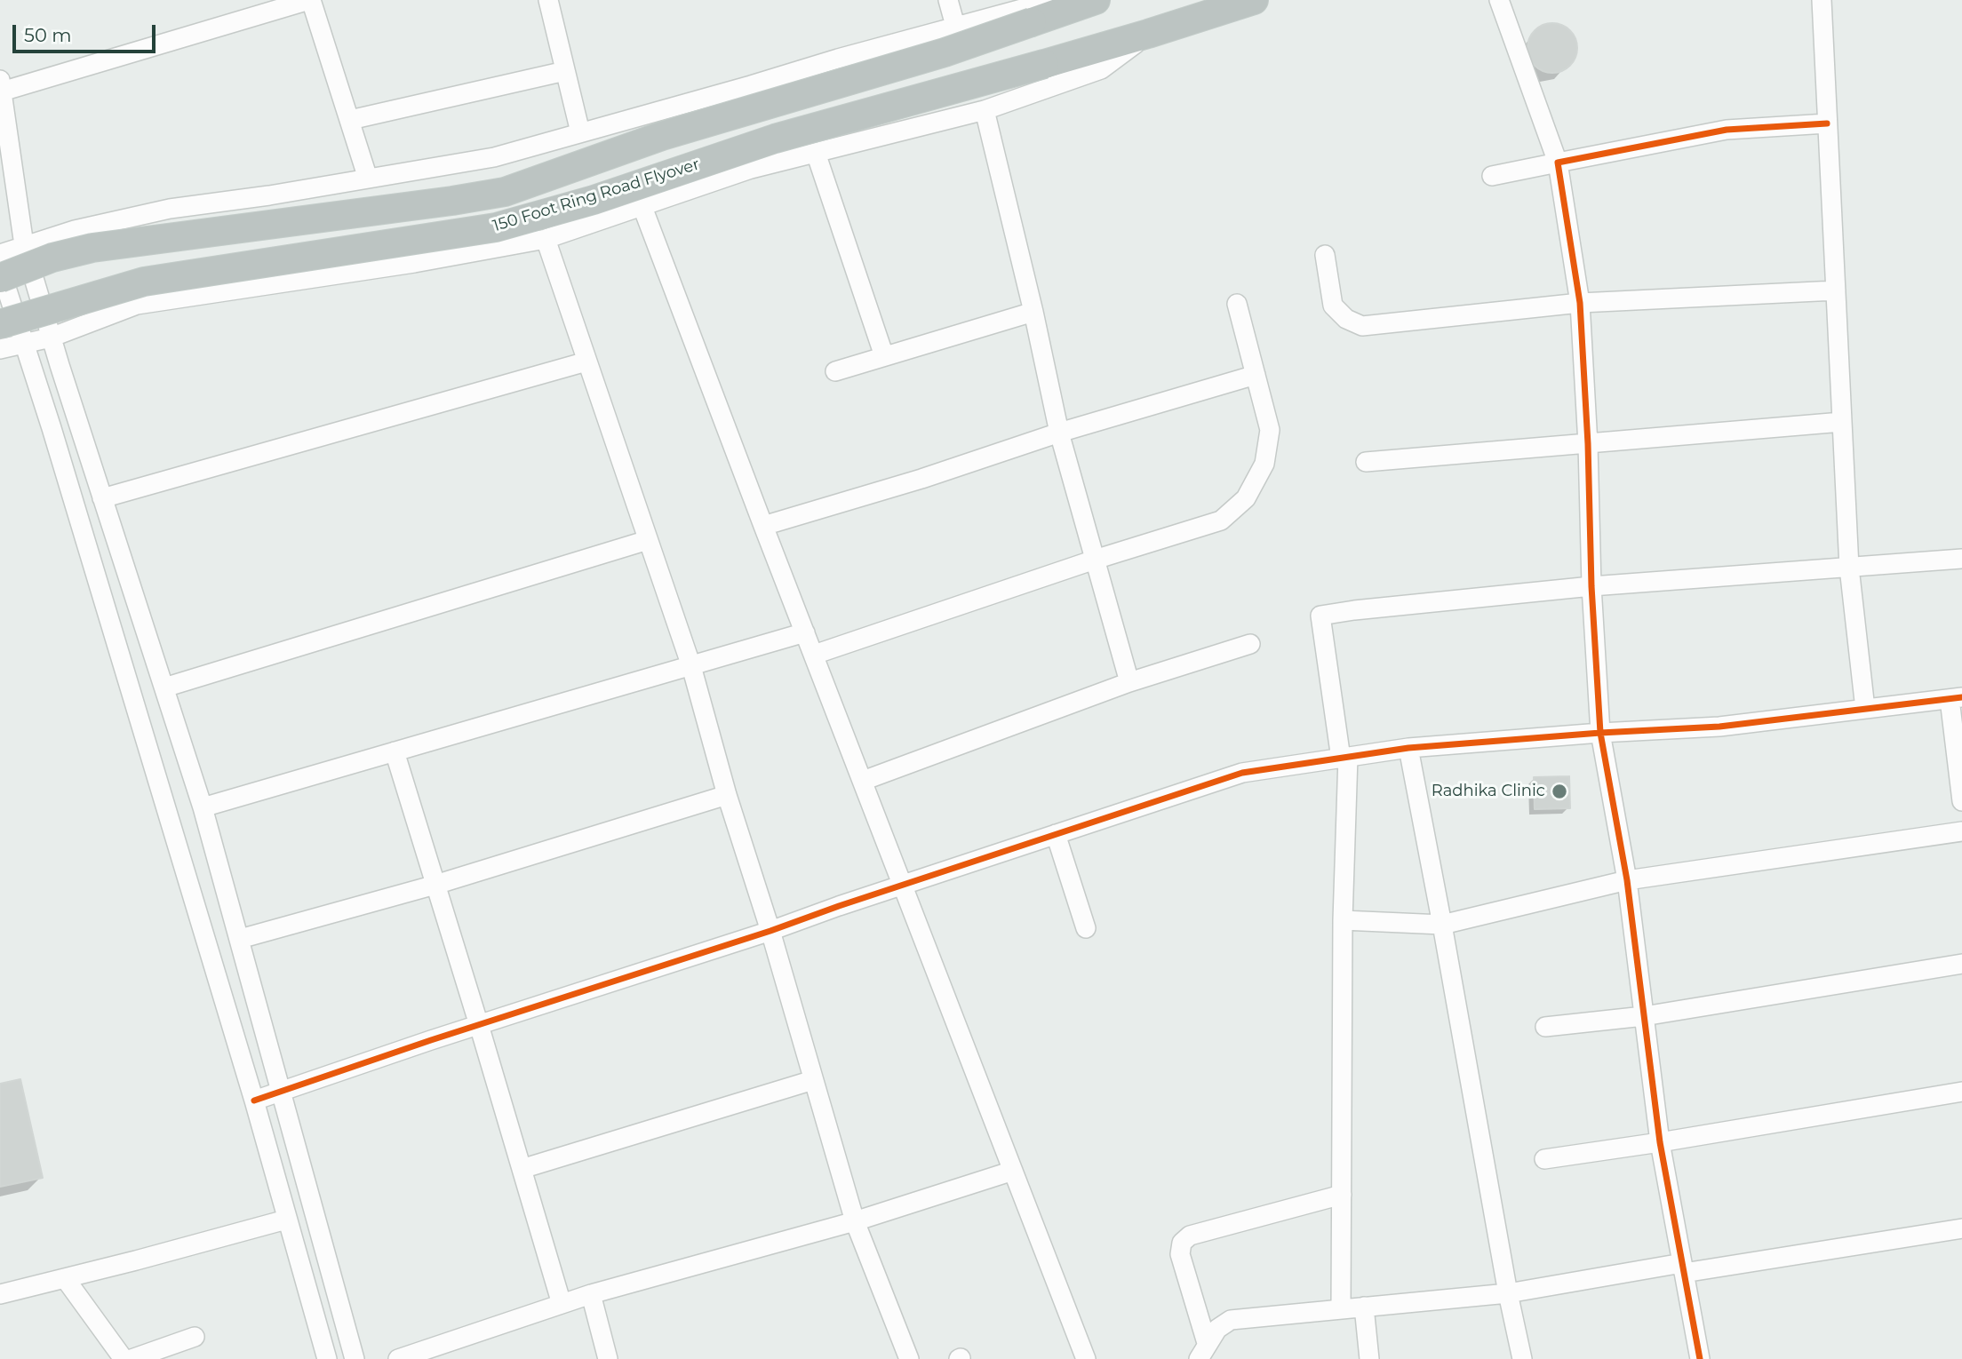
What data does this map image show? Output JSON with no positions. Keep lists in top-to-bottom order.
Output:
{
  "streets": {
    "highway": ["150 Foot Ring Road Flyover"]
  },
  "places": ["Radhika Clinic"],
  "scale_bar": "50 m"
}
